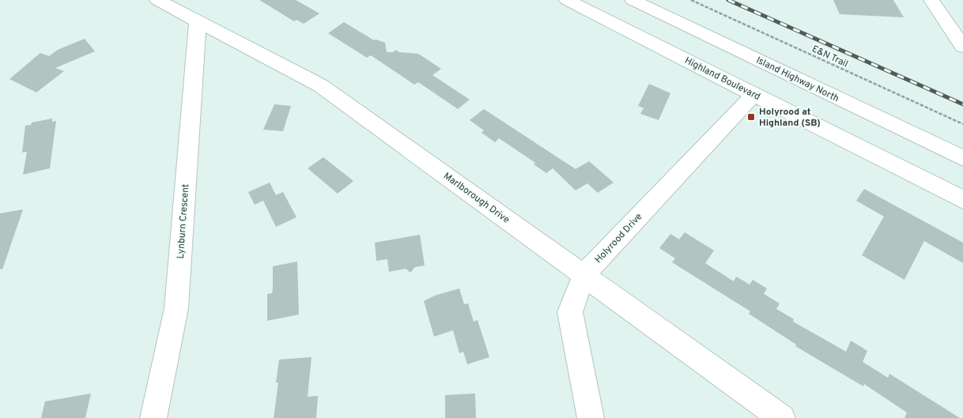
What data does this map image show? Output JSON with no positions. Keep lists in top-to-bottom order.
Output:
{
  "streets": {
    "street": [
      "Highland Boulevard",
      "Island Highway North",
      "Marlborough Drive",
      "Lynburn Crescent",
      "Holyrood Drive"
    ],
    "path": ["E&N Trail"]
  },
  "crossings": [
    ["Highland Boulevard", "Holyrood Drive"],
    ["Marlborough Drive", "Lynburn Crescent"],
    ["Marlborough Drive", "Holyrood Drive"]
  ],
  "places": {
    "transit": ["Holyrood at Highland (SB)"]
  }
}
